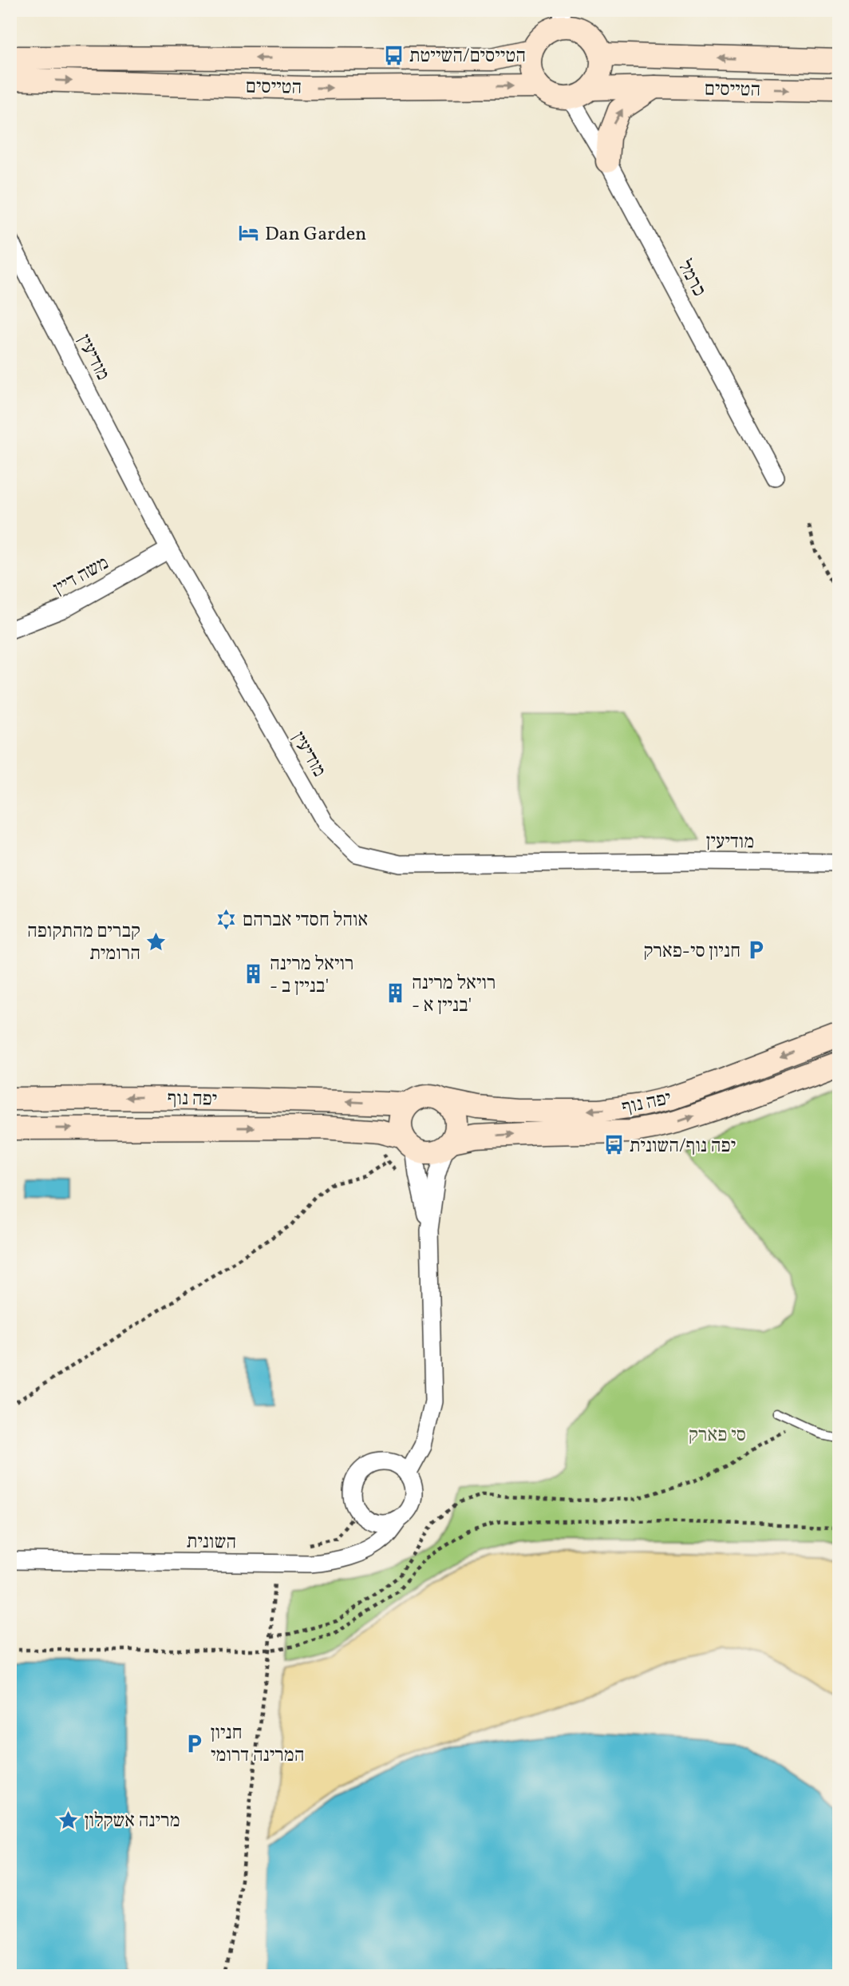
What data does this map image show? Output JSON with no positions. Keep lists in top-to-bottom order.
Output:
{
  "streets": {
    "street": [
      "הטייסים",
      "כרמל",
      "מודיעין",
      "משה דיין",
      "יפה נוף",
      "השונית"
    ]
  },
  "crossings": [
    ["הטייסים", "כרמל"],
    ["מודיעין", "משה דיין"]
  ],
  "parks": ["סי פארק"],
  "places": {
    "bus stop": ["הטייסים/השייטת", "יפה נוף/השונית"],
    "hotel": ["Dan Garden"],
    "synagogue": ["אוהל חסדי אברהם"],
    "place": ["קברים מהתקופה הרומית", "מרינה אשקלון"],
    "parking": ["חניון סי-פארק", "חניון המרינה דרומי"],
    "building": ["רויאל מרינה - בניין ב'", "רויאל מרינה - בניין א'"]
  }
}
